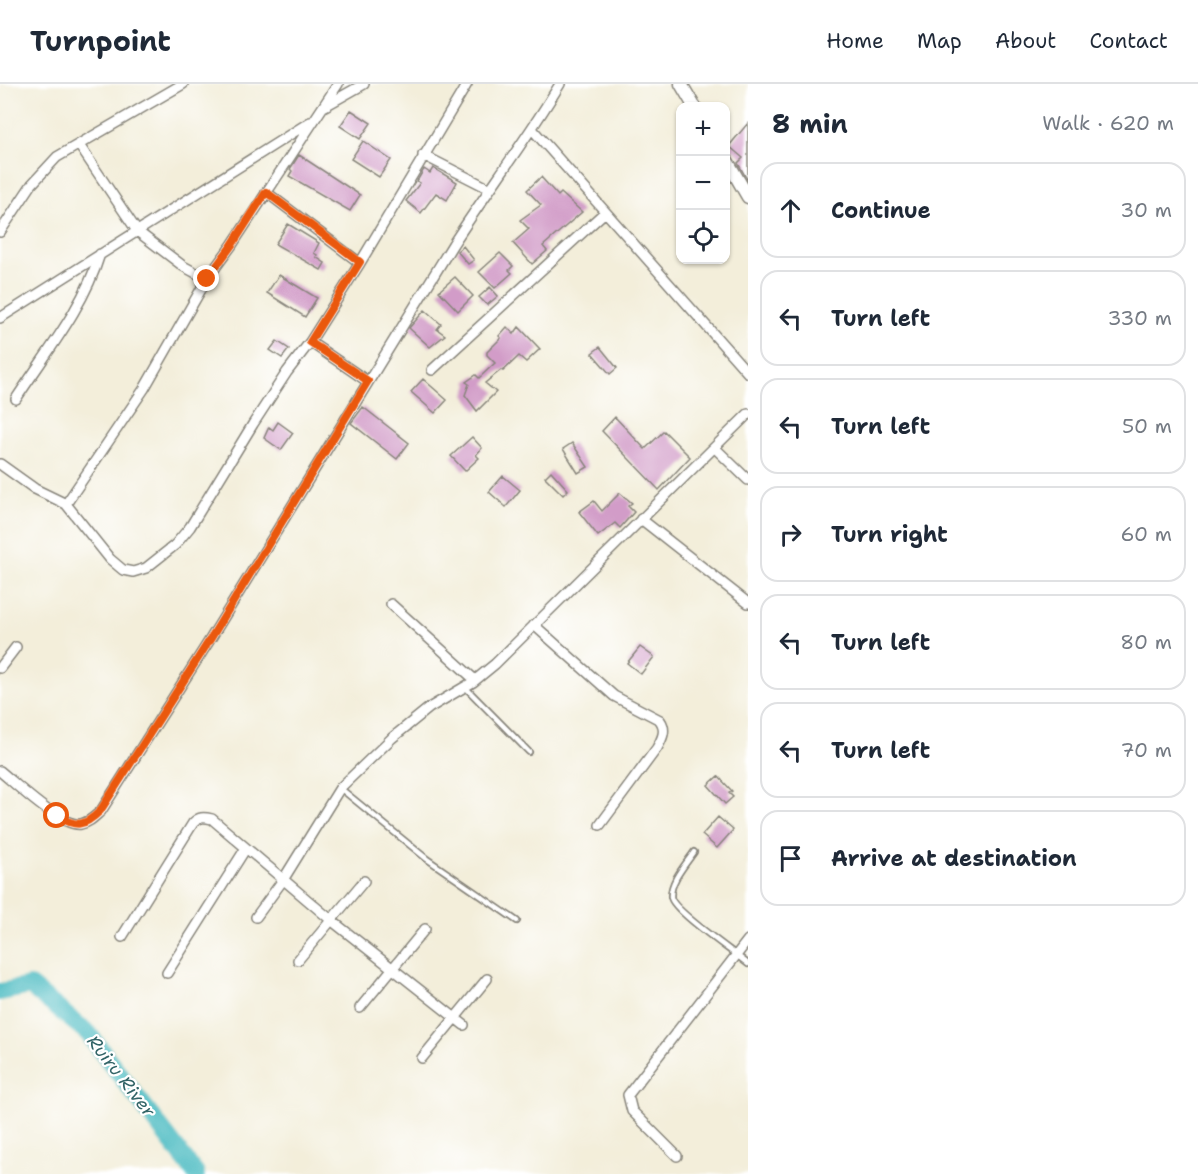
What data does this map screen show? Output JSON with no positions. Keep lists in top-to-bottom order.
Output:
{
  "water": ["Ruiru River"],
  "page": {
    "header": "Turnpoint",
    "nav": [
      "Home",
      "Map",
      "About",
      "Contact"
    ],
    "heading": ["8 min", "Walk · 620 m"],
    "map_buttons": ["+", "−"],
    "list": [
      ["Continue", "30 m"],
      ["Turn left", "330 m"],
      ["Turn left", "50 m"],
      ["Turn right", "60 m"],
      ["Turn left", "80 m"],
      ["Turn left", "70 m"],
      "Arrive at destination"
    ]
  }
}
